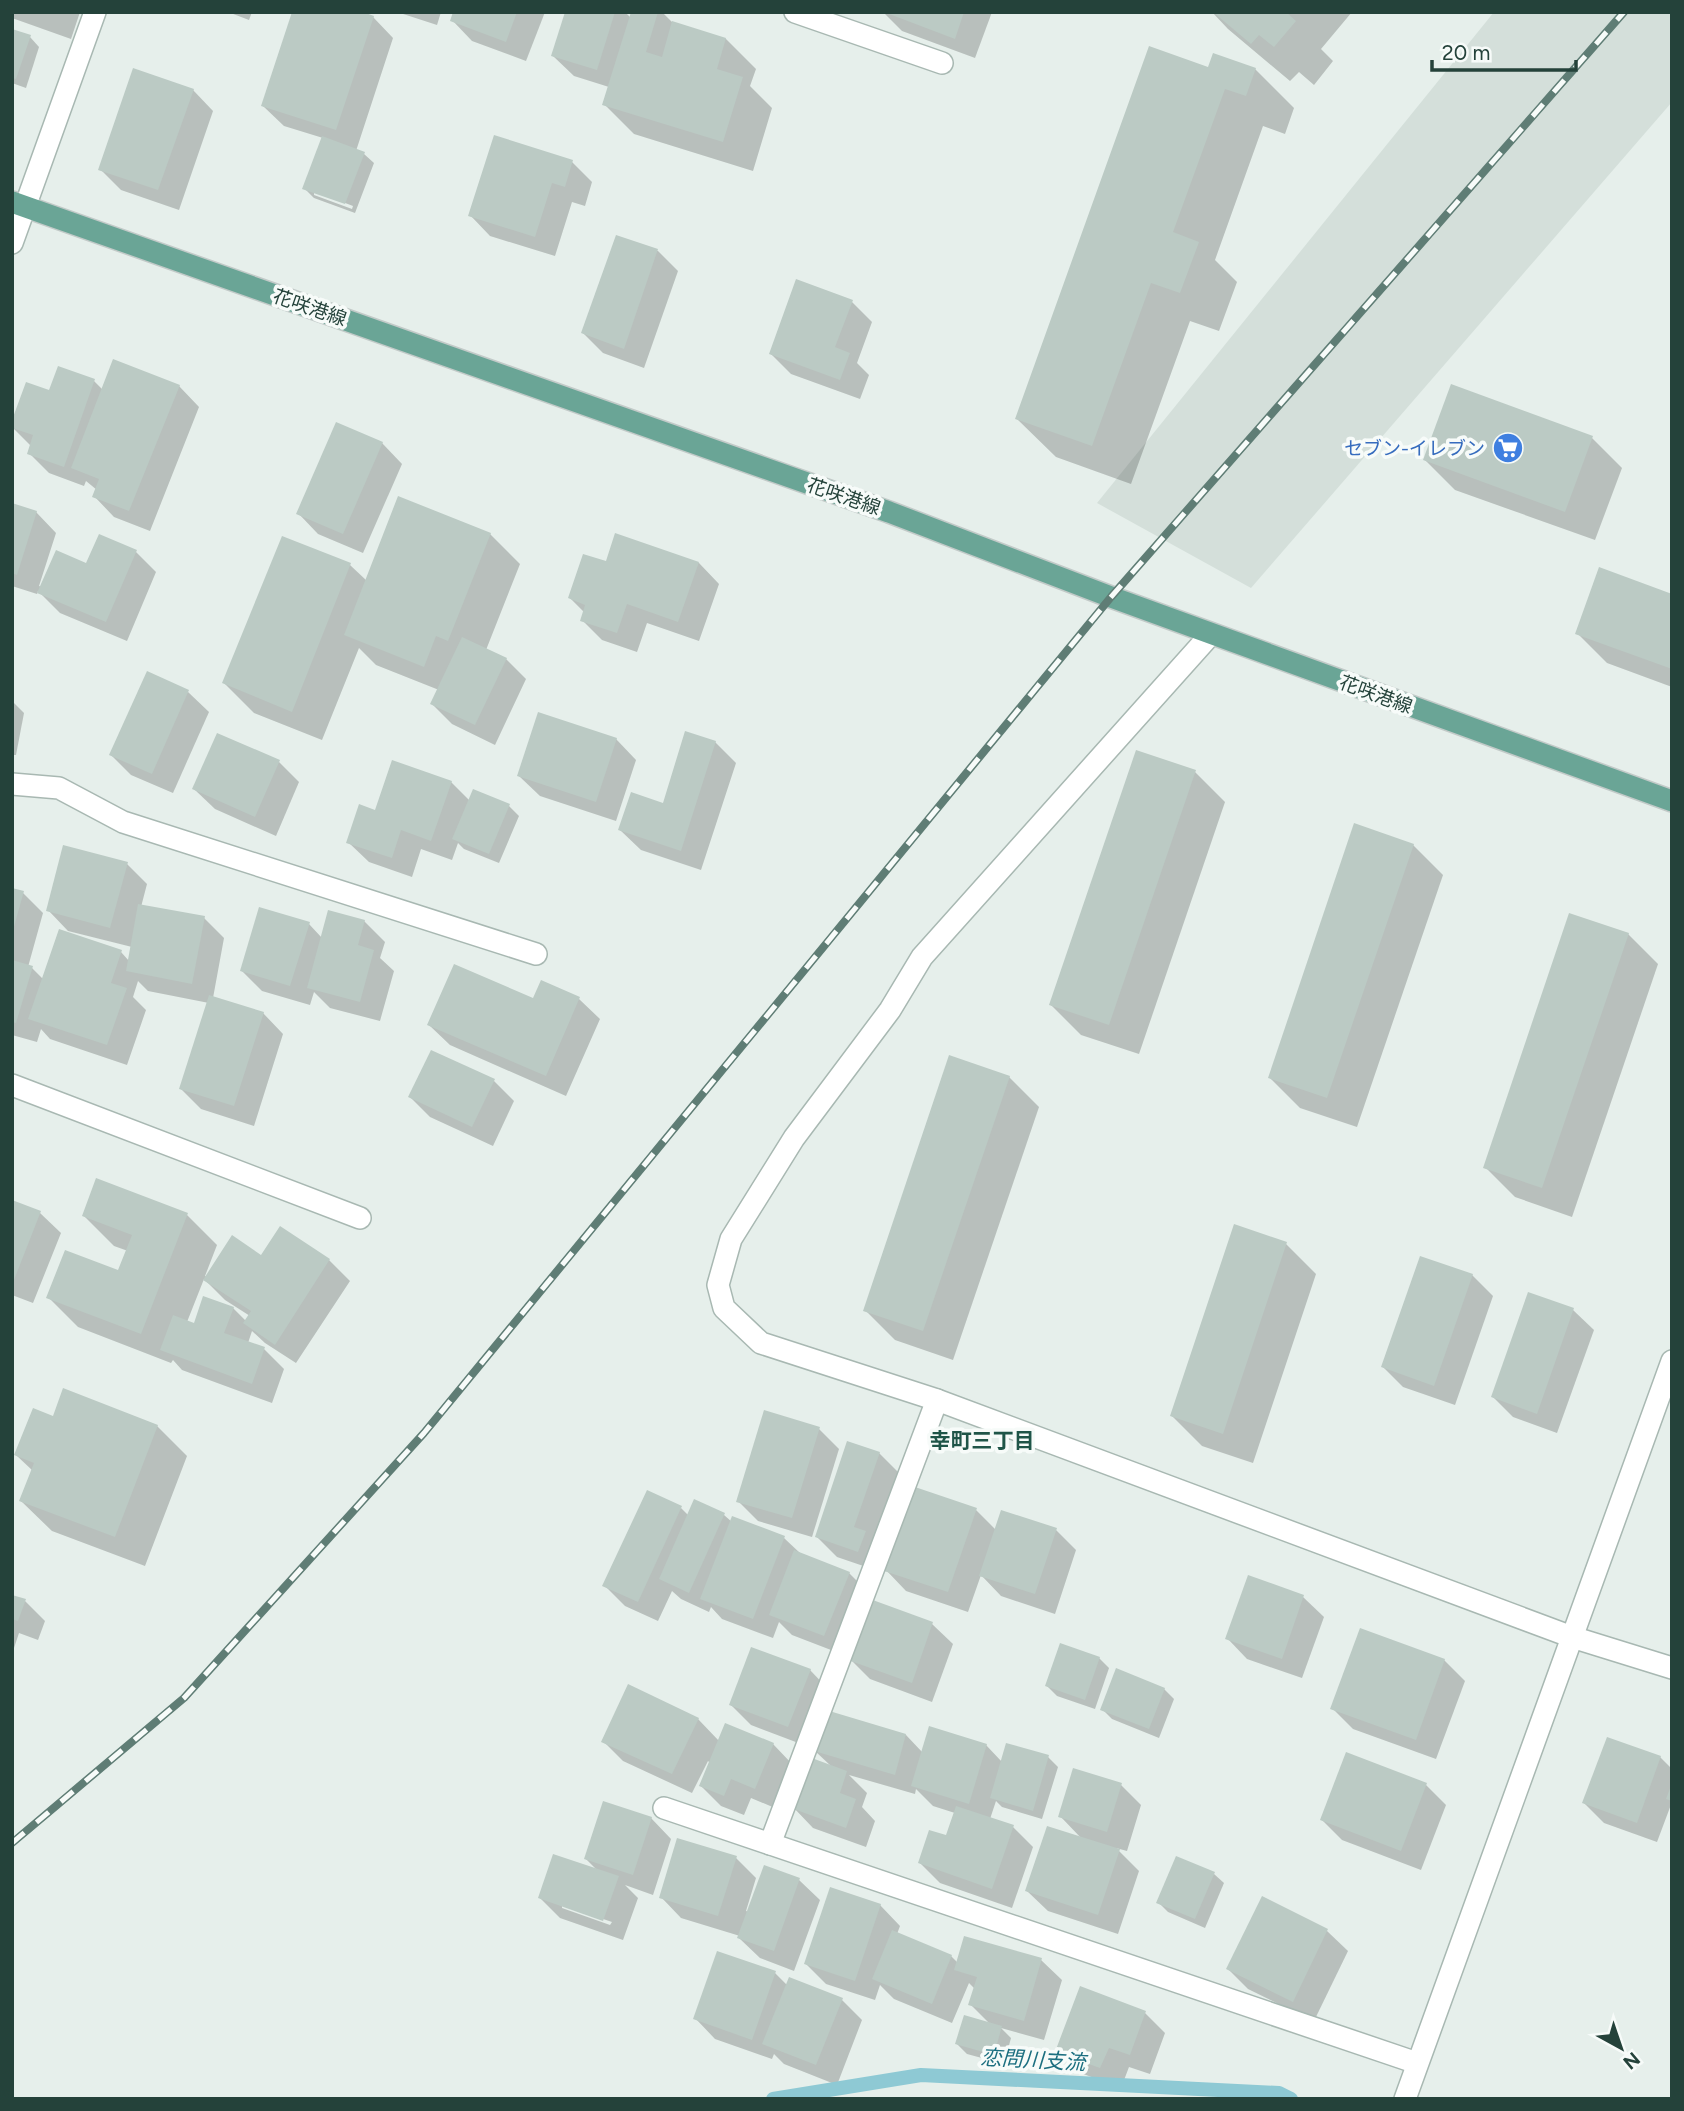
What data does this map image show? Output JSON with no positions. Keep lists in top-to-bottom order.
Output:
{
  "streets": {
    "main road": ["花咲港線"]
  },
  "districts": ["幸町三丁目"],
  "water": ["恋問川支流"],
  "places": {
    "supermarket": ["セブン-イレブン"]
  },
  "scale_bar": "20 m",
  "north": "bottom right"
}
